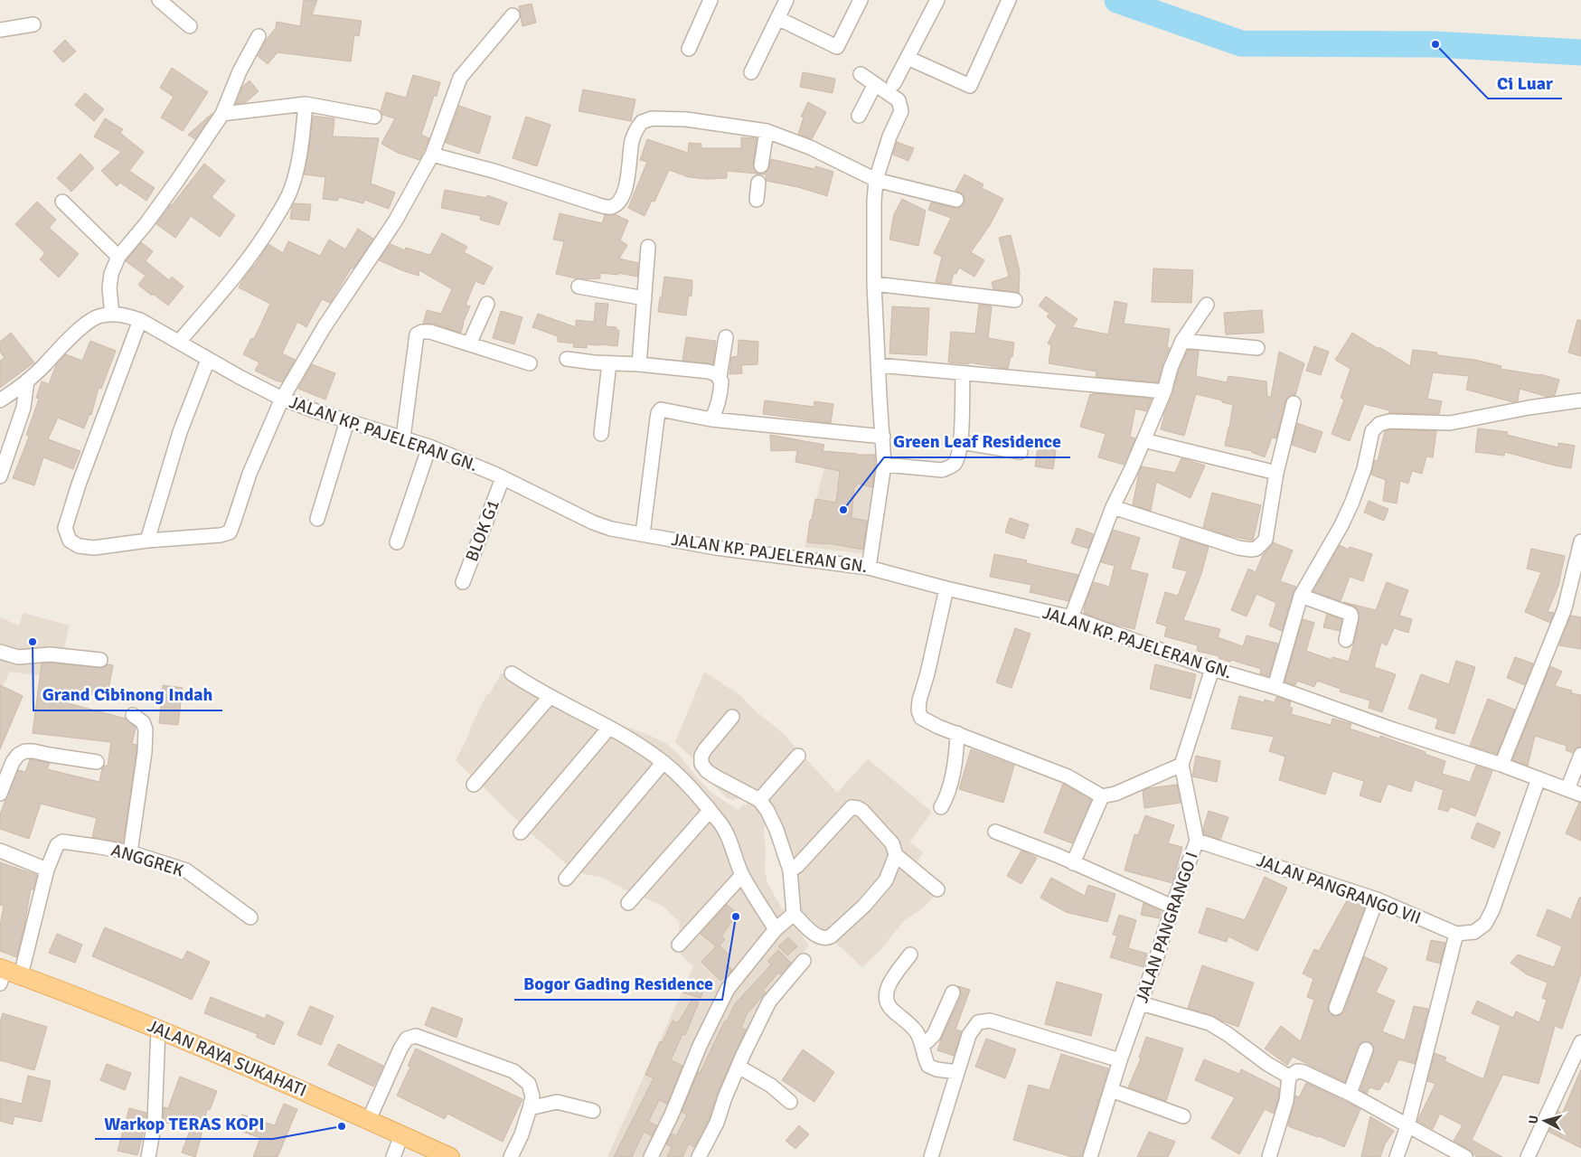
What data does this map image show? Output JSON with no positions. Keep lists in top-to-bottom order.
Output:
{
  "streets": {
    "main road": ["JALAN RAYA SUKAHATI"],
    "street": [
      "JALAN KP. PAJELERAN GN.",
      "BLOK G1",
      "ANGGREK",
      "JALAN PANGRANGO VII",
      "JALAN PANGRANGO I"
    ]
  },
  "crossings": [
    ["JALAN KP. PAJELERAN GN.", "BLOK G1"],
    ["JALAN KP. PAJELERAN GN.", "JALAN PANGRANGO I"],
    ["ANGGREK", "JALAN RAYA SUKAHATI"],
    ["JALAN PANGRANGO VII", "JALAN PANGRANGO I"]
  ],
  "places": [
    "Ci Luar",
    "Green Leaf Residence",
    "Grand Cibinong Indah",
    "Bogor Gading Residence",
    "Warkop TERAS KOPI"
  ],
  "north": "left"
}
